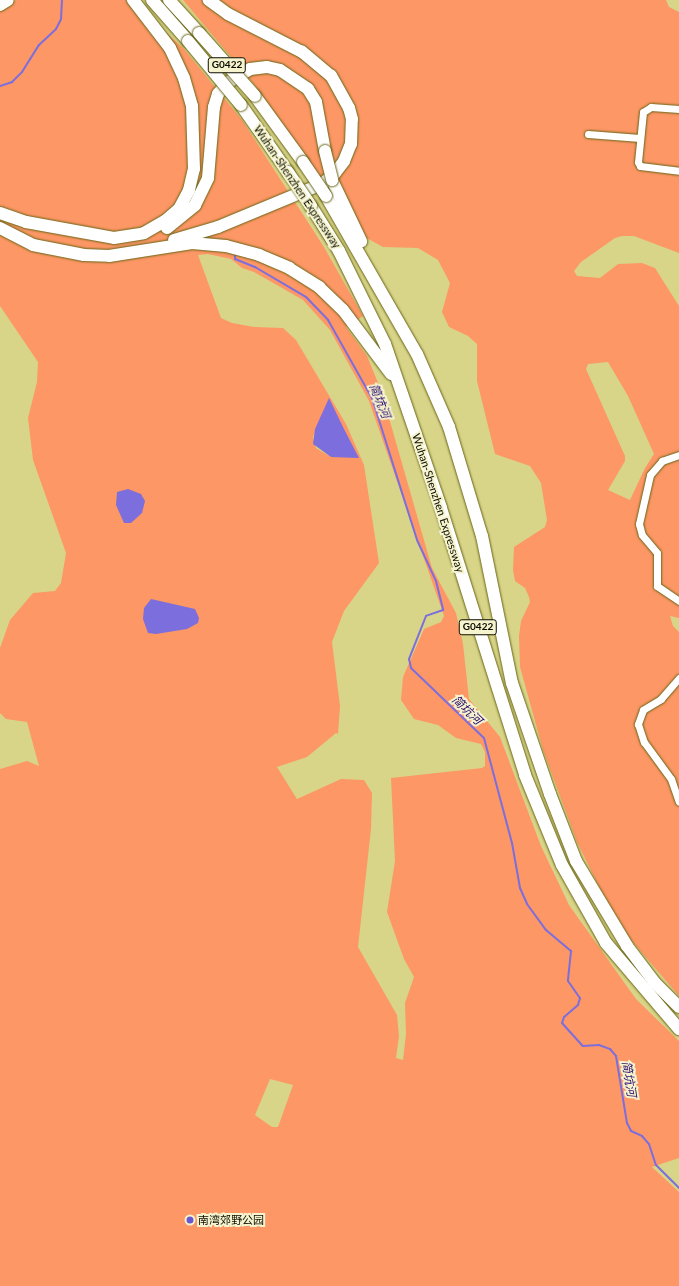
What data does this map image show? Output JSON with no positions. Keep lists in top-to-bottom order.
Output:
{
  "streets": {
    "highway": ["G0422", "Wuhan-Shenzhen Expressway"]
  },
  "water": ["简坑河"],
  "places": ["南湾郊野公园"]
}
